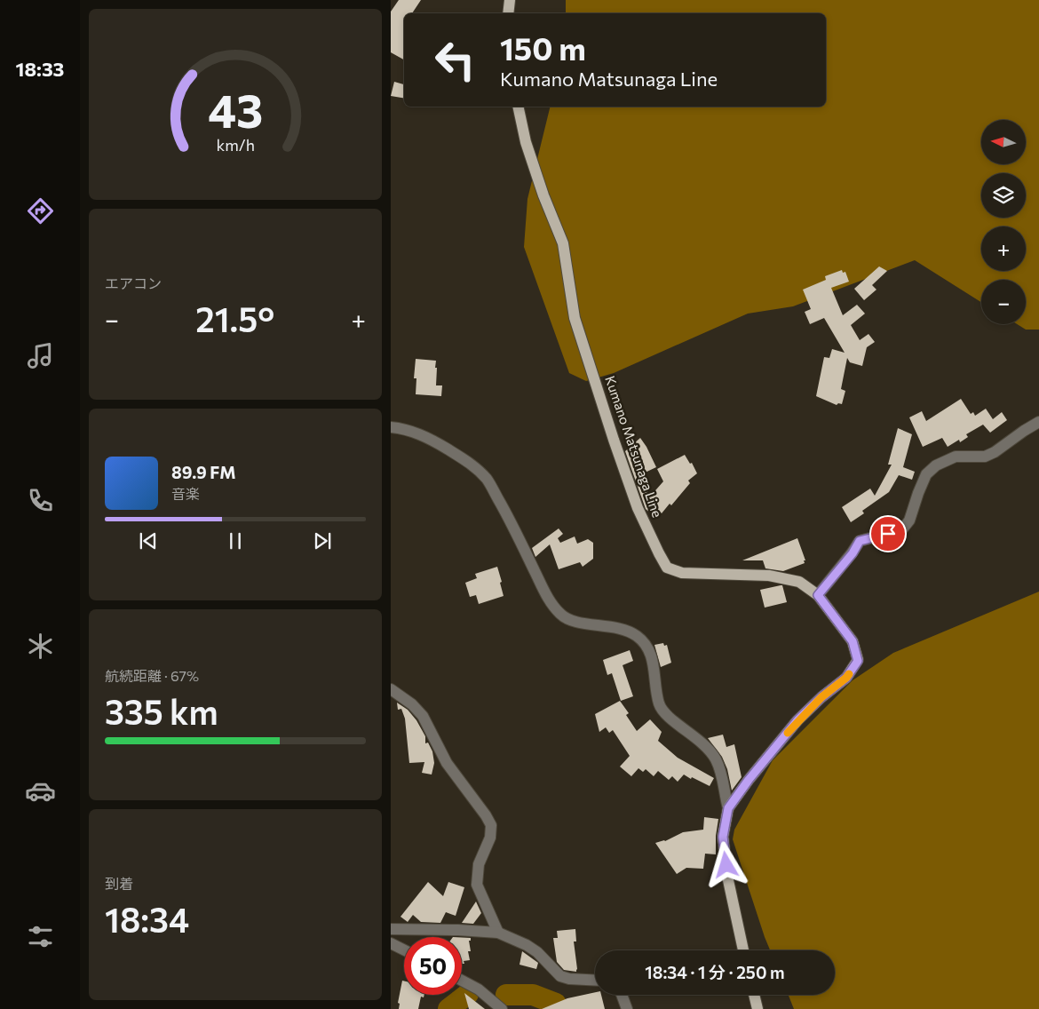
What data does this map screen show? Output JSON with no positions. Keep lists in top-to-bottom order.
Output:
{
  "streets": {
    "main road": ["Kumano Matsunaga Line"]
  },
  "north": "left",
  "page": {
    "tabs": "18:33",
    "turn": ["150 m", "Kumano Matsunaga Line"],
    "map_buttons": ["+", "−"],
    "tile": [
      "エアコン",
      ["航続距離 · 67%", "335 km"],
      ["到着", "18:34"]
    ],
    "heat": ["−", "21.5°", "+"],
    "song": ["89.9 FM", "音楽"],
    "limit": "50",
    "trip": "18:34 · 1 分 · 250 m",
    "gauge": ["43", "km/h"]
  }
}
